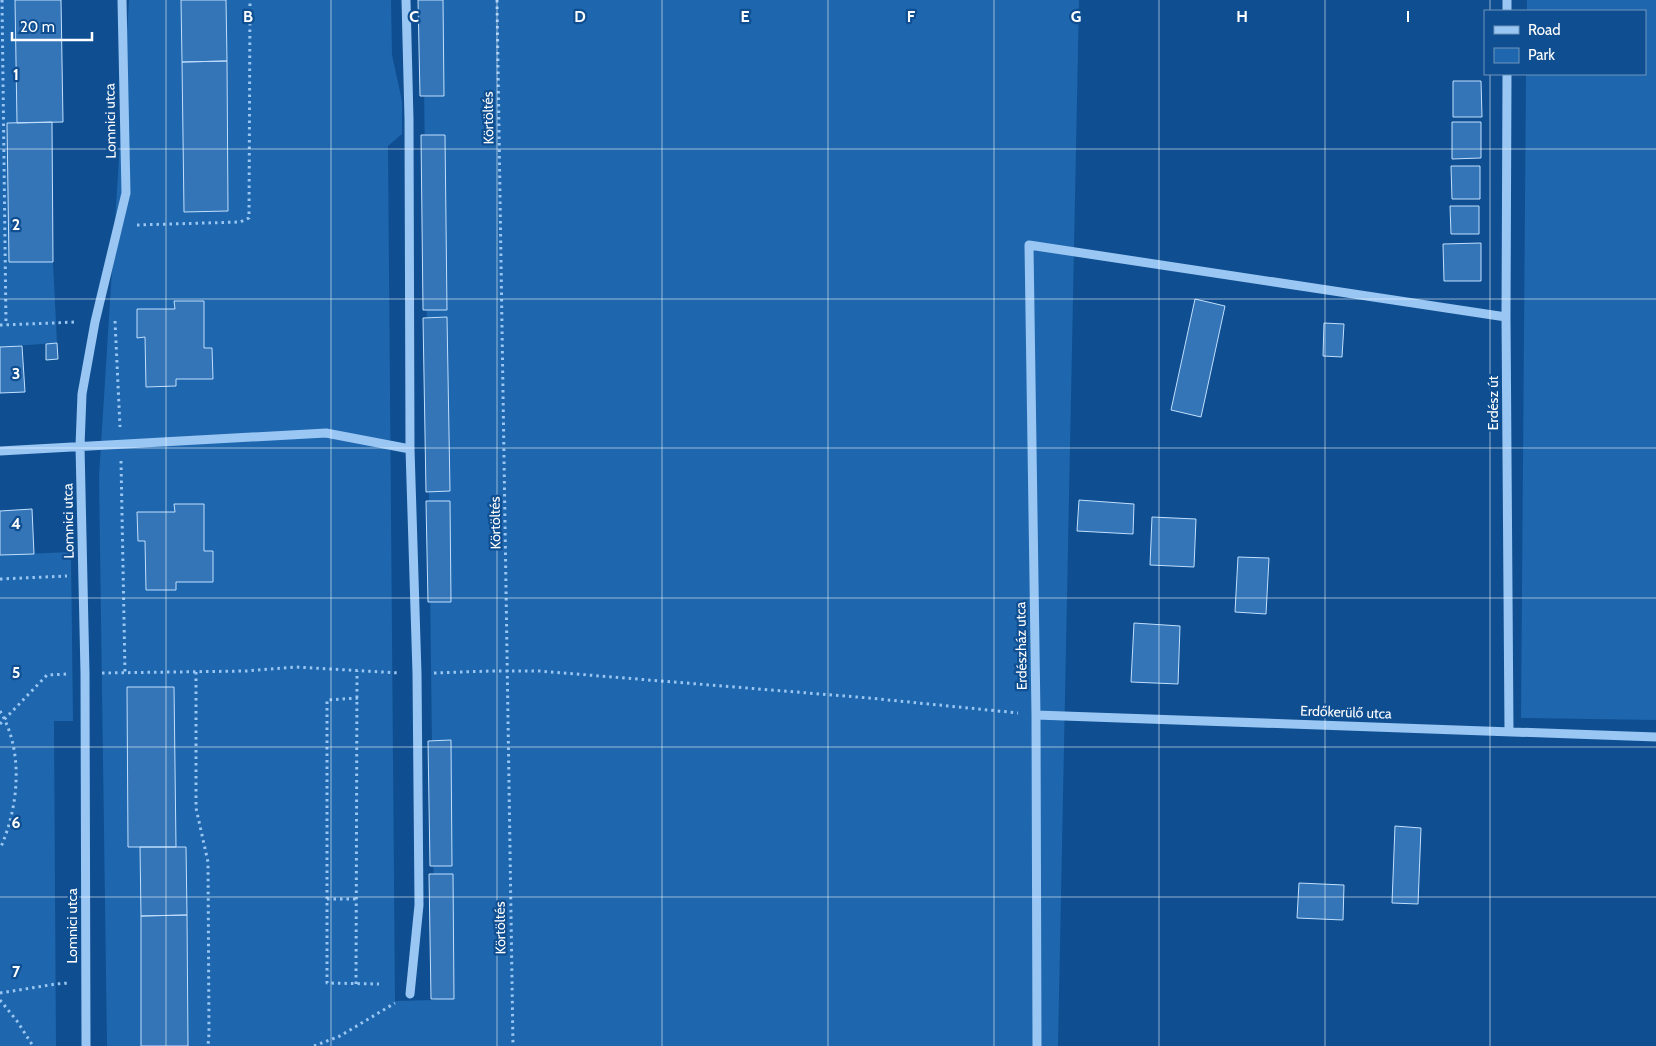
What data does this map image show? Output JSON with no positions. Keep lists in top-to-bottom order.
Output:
{
  "streets": {
    "street": [
      "Lomnici utca",
      "Erdész út",
      "Erdészház utca",
      "Erdőkerülő utca"
    ],
    "path": ["Körtöltés"]
  },
  "crossings": [
    ["Erdész út", "Erdészház utca"],
    ["Erdész út", "Erdőkerülő utca"],
    ["Erdészház utca", "Erdőkerülő utca"]
  ],
  "legend": ["Road", "Park"],
  "scale_bar": "20 m",
  "grid": {
    "columns": [
      "B",
      "C",
      "D",
      "E",
      "F",
      "G",
      "H",
      "I"
    ],
    "rows": [
      "1",
      "2",
      "3",
      "4",
      "5",
      "6",
      "7"
    ]
  }
}
